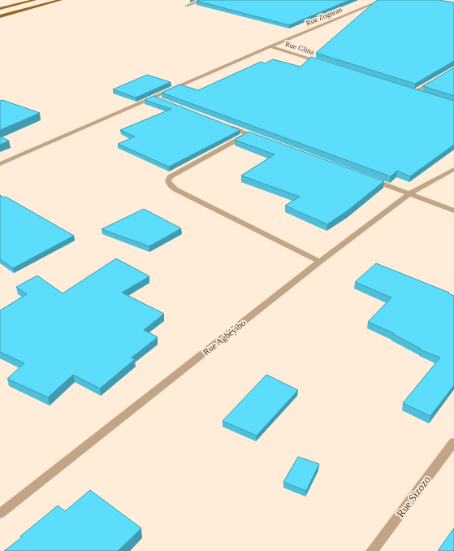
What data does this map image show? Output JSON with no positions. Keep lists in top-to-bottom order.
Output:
{
  "streets": {
    "street": [
      "Rue Zognran",
      "Rue Glina",
      "Rue Agbéyibo",
      "Rue Sizozo"
    ]
  },
  "crossings": [
    ["Rue Zognran", "Rue Glina"]
  ]
}
